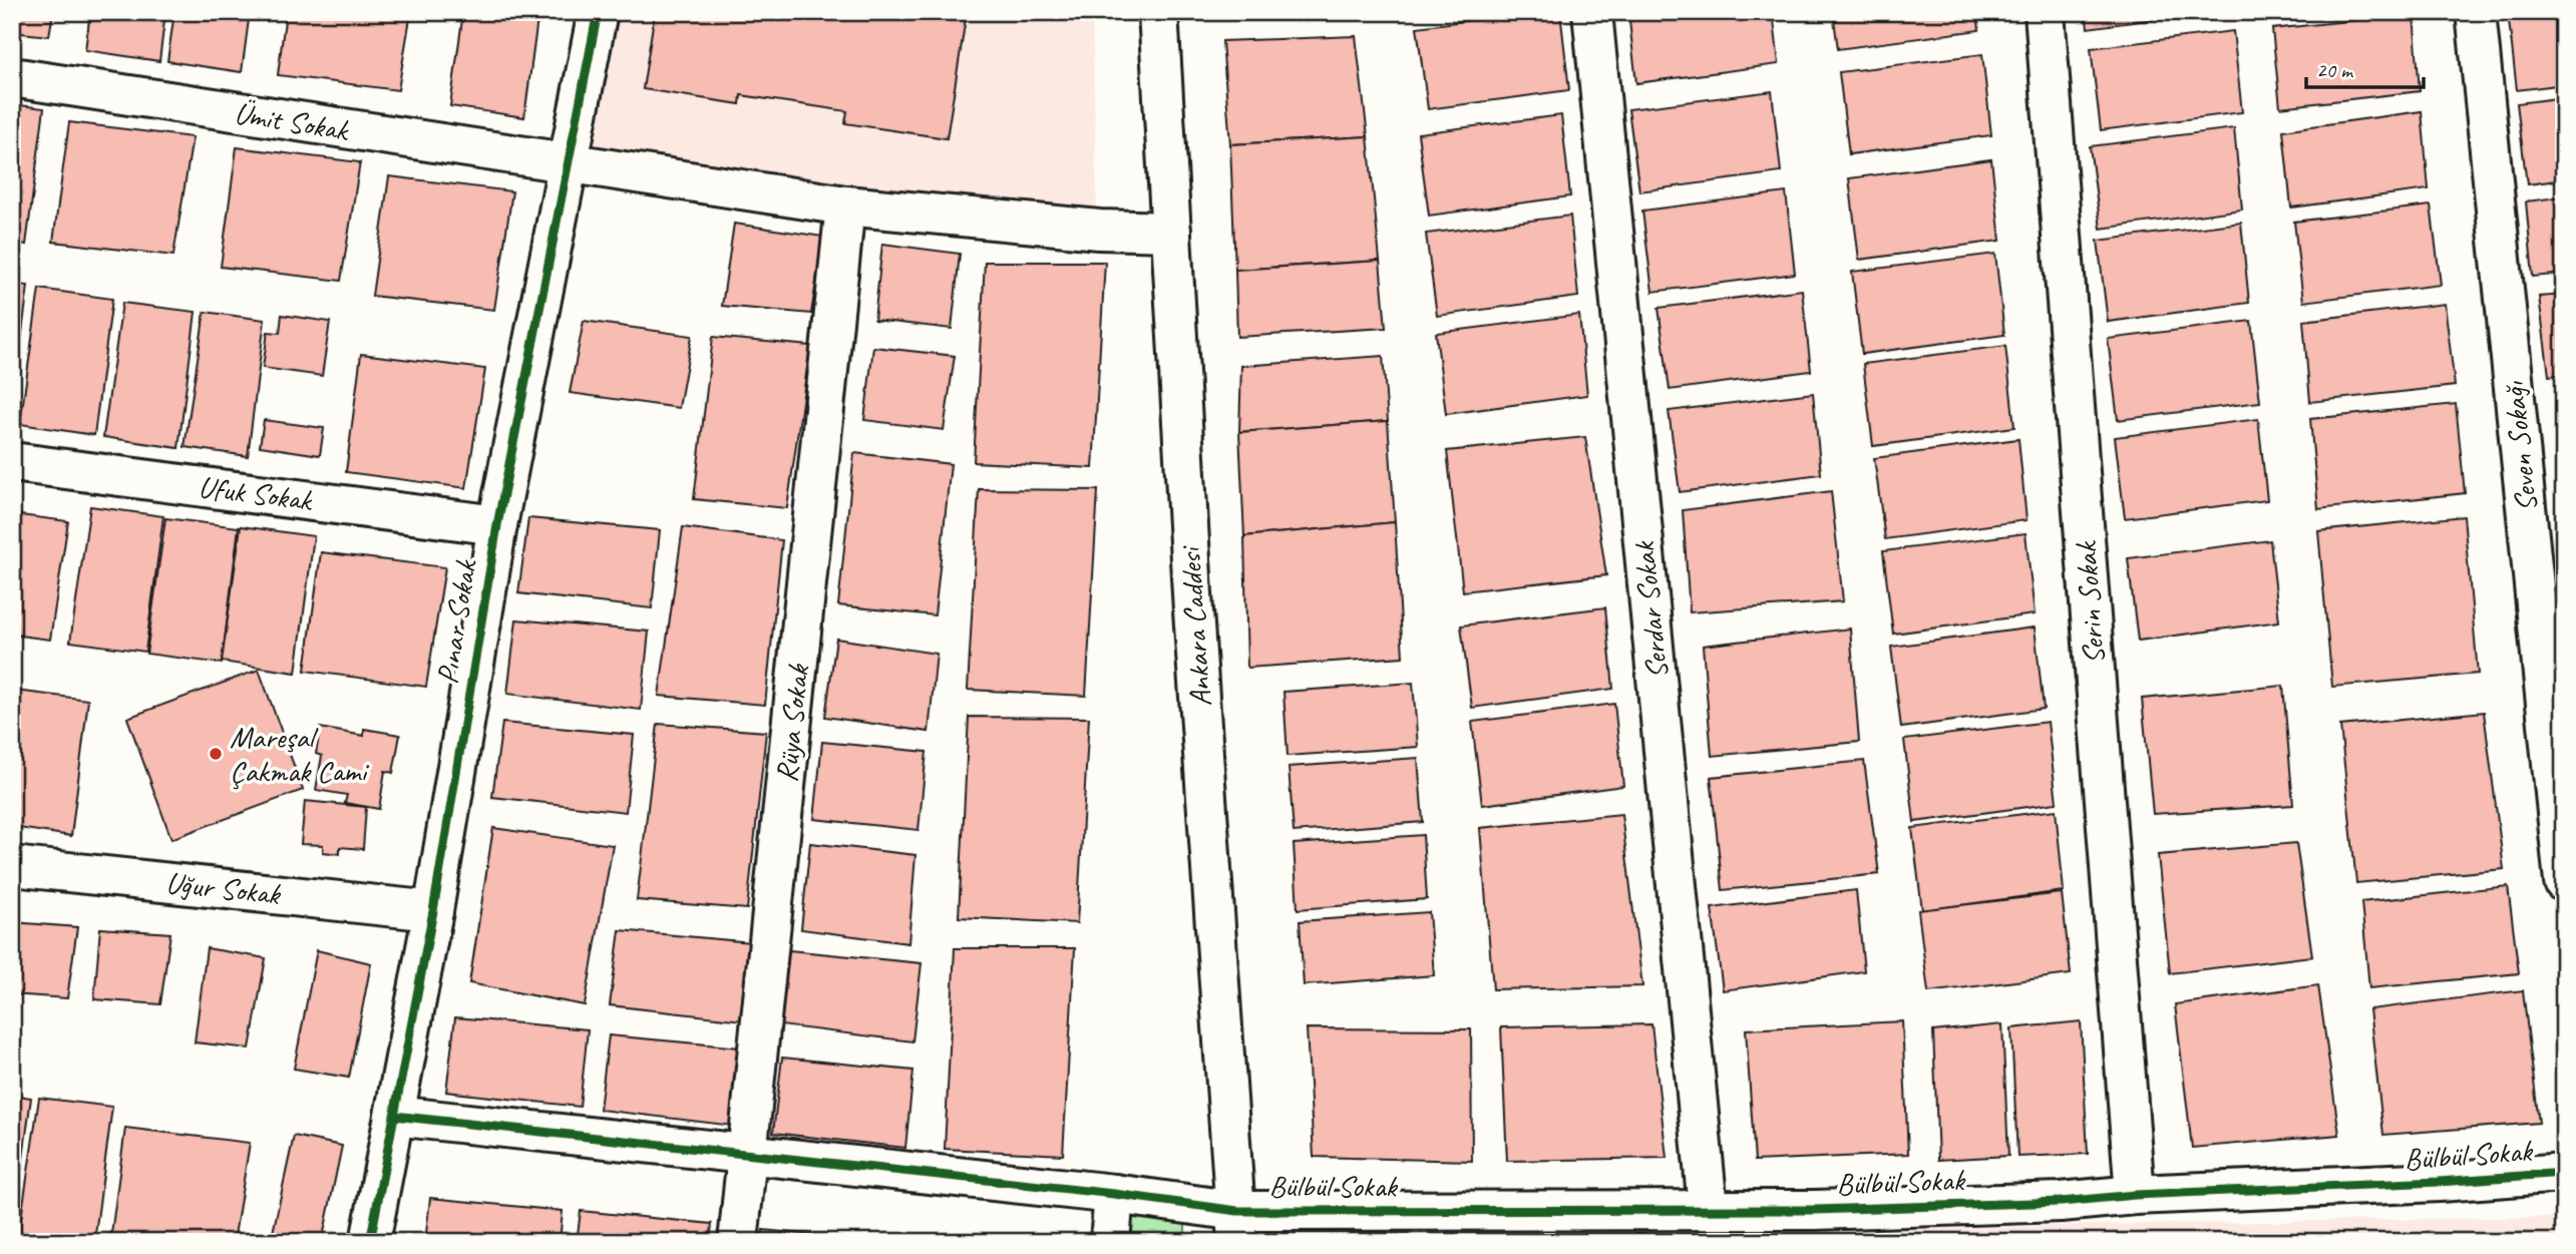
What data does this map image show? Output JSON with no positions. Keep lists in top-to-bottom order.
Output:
{
  "streets": {
    "street": [
      "Ümit Sokak",
      "Seven Sokağı",
      "Ufuk Sokak",
      "Serin Sokak",
      "Serdar Sokak",
      "Pınar Sokak",
      "Ankara Caddesi",
      "Rüya Sokak",
      "Uğur Sokak",
      "Bülbül Sokak"
    ]
  },
  "crossings": [
    ["Ümit Sokak", "Pınar Sokak"],
    ["Ümit Sokak", "Ankara Caddesi"],
    ["Ümit Sokak", "Rüya Sokak"],
    ["Ufuk Sokak", "Pınar Sokak"],
    ["Serin Sokak", "Bülbül Sokak"],
    ["Serdar Sokak", "Bülbül Sokak"],
    ["Pınar Sokak", "Uğur Sokak"],
    ["Pınar Sokak", "Bülbül Sokak"],
    ["Ankara Caddesi", "Bülbül Sokak"],
    ["Rüya Sokak", "Bülbül Sokak"]
  ],
  "places": ["Mareşal Çakmak Cami"],
  "scale_bar": "20 m"
}
